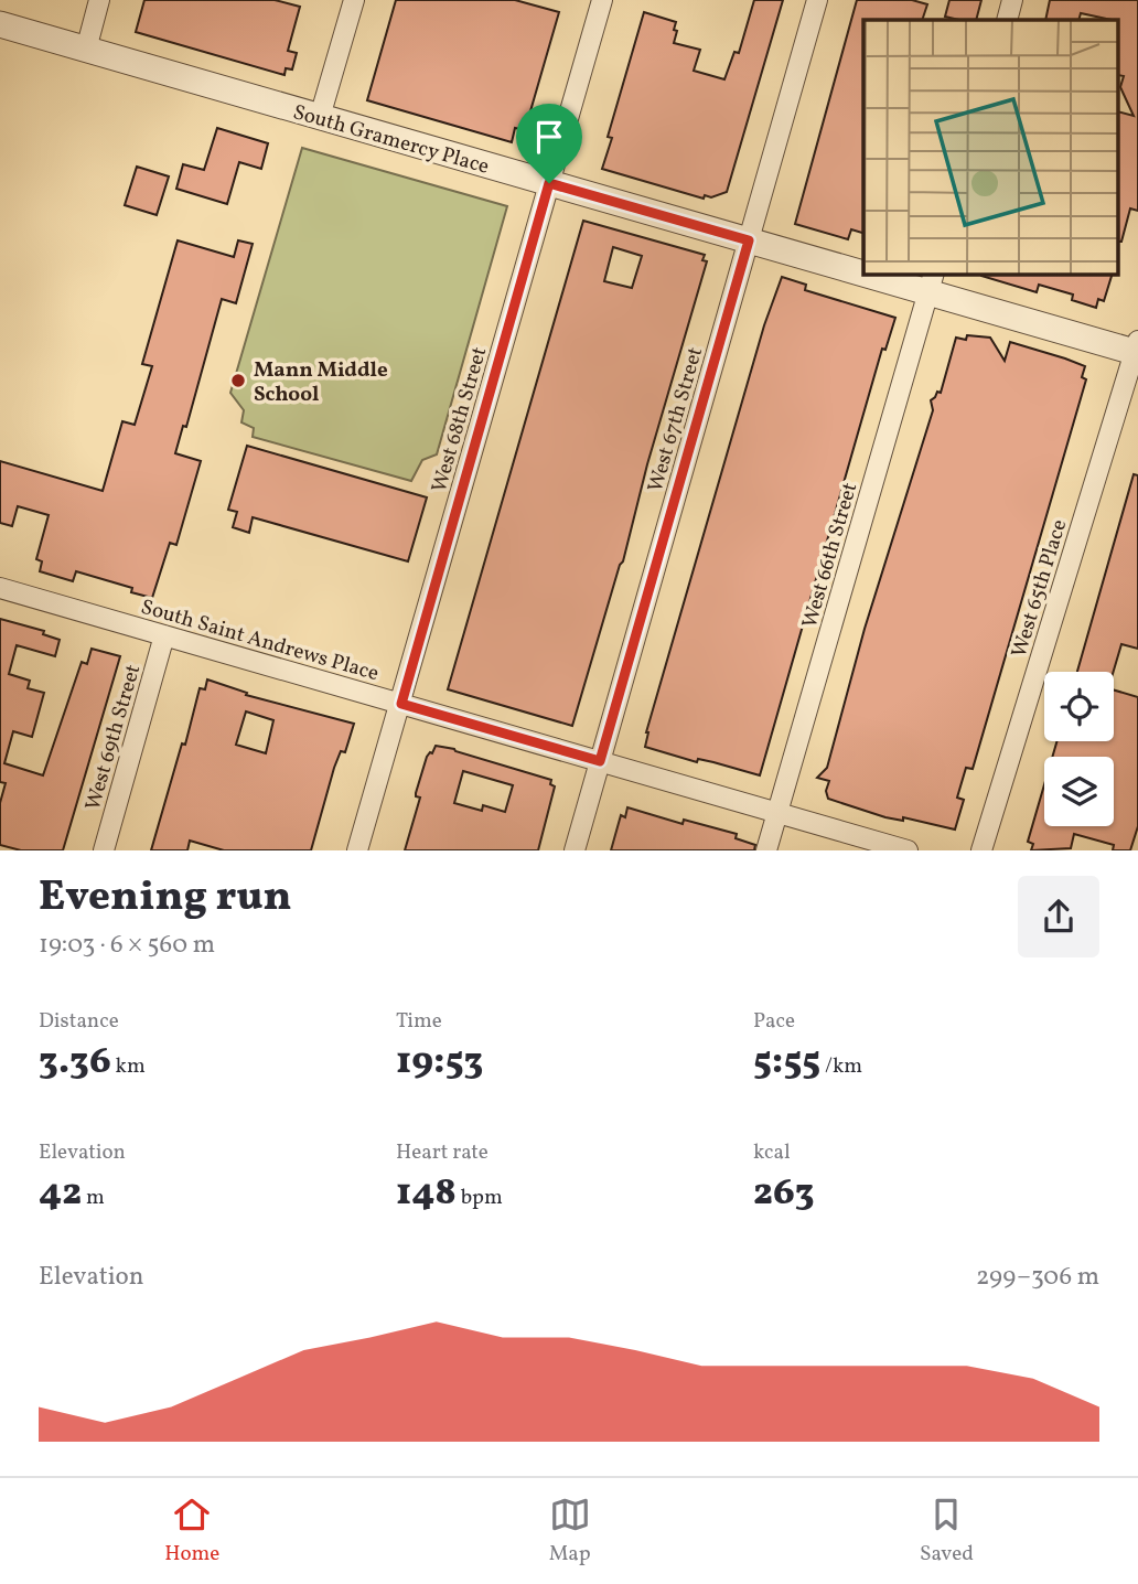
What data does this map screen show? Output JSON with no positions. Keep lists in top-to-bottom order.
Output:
{
  "streets": {
    "street": [
      "South Gramercy Place",
      "West 68th Street",
      "West 67th Street",
      "West 66th Street",
      "West 65th Place",
      "South Saint Andrews Place",
      "West 69th Street"
    ]
  },
  "crossings": [
    ["South Gramercy Place", "West 68th Street"],
    ["South Gramercy Place", "West 67th Street"],
    ["South Gramercy Place", "West 66th Street"],
    ["South Gramercy Place", "West 65th Place"],
    ["West 68th Street", "South Saint Andrews Place"],
    ["West 67th Street", "South Saint Andrews Place"],
    ["West 66th Street", "South Saint Andrews Place"],
    ["South Saint Andrews Place", "West 69th Street"]
  ],
  "places": ["Mann Middle School"],
  "page": {
    "heading": ["Evening run", "19:03 · 6 × 560 m"],
    "stats": [
      ["Distance", "3.36 km"],
      ["Time", "19:53"],
      ["Pace", "5:55 /km"],
      ["Elevation", "42 m"],
      ["Heart rate", "148 bpm"],
      ["kcal", "263"]
    ],
    "chart": ["Elevation", "299–306 m"],
    "tabs": ["Home", "Map", "Saved"]
  }
}
